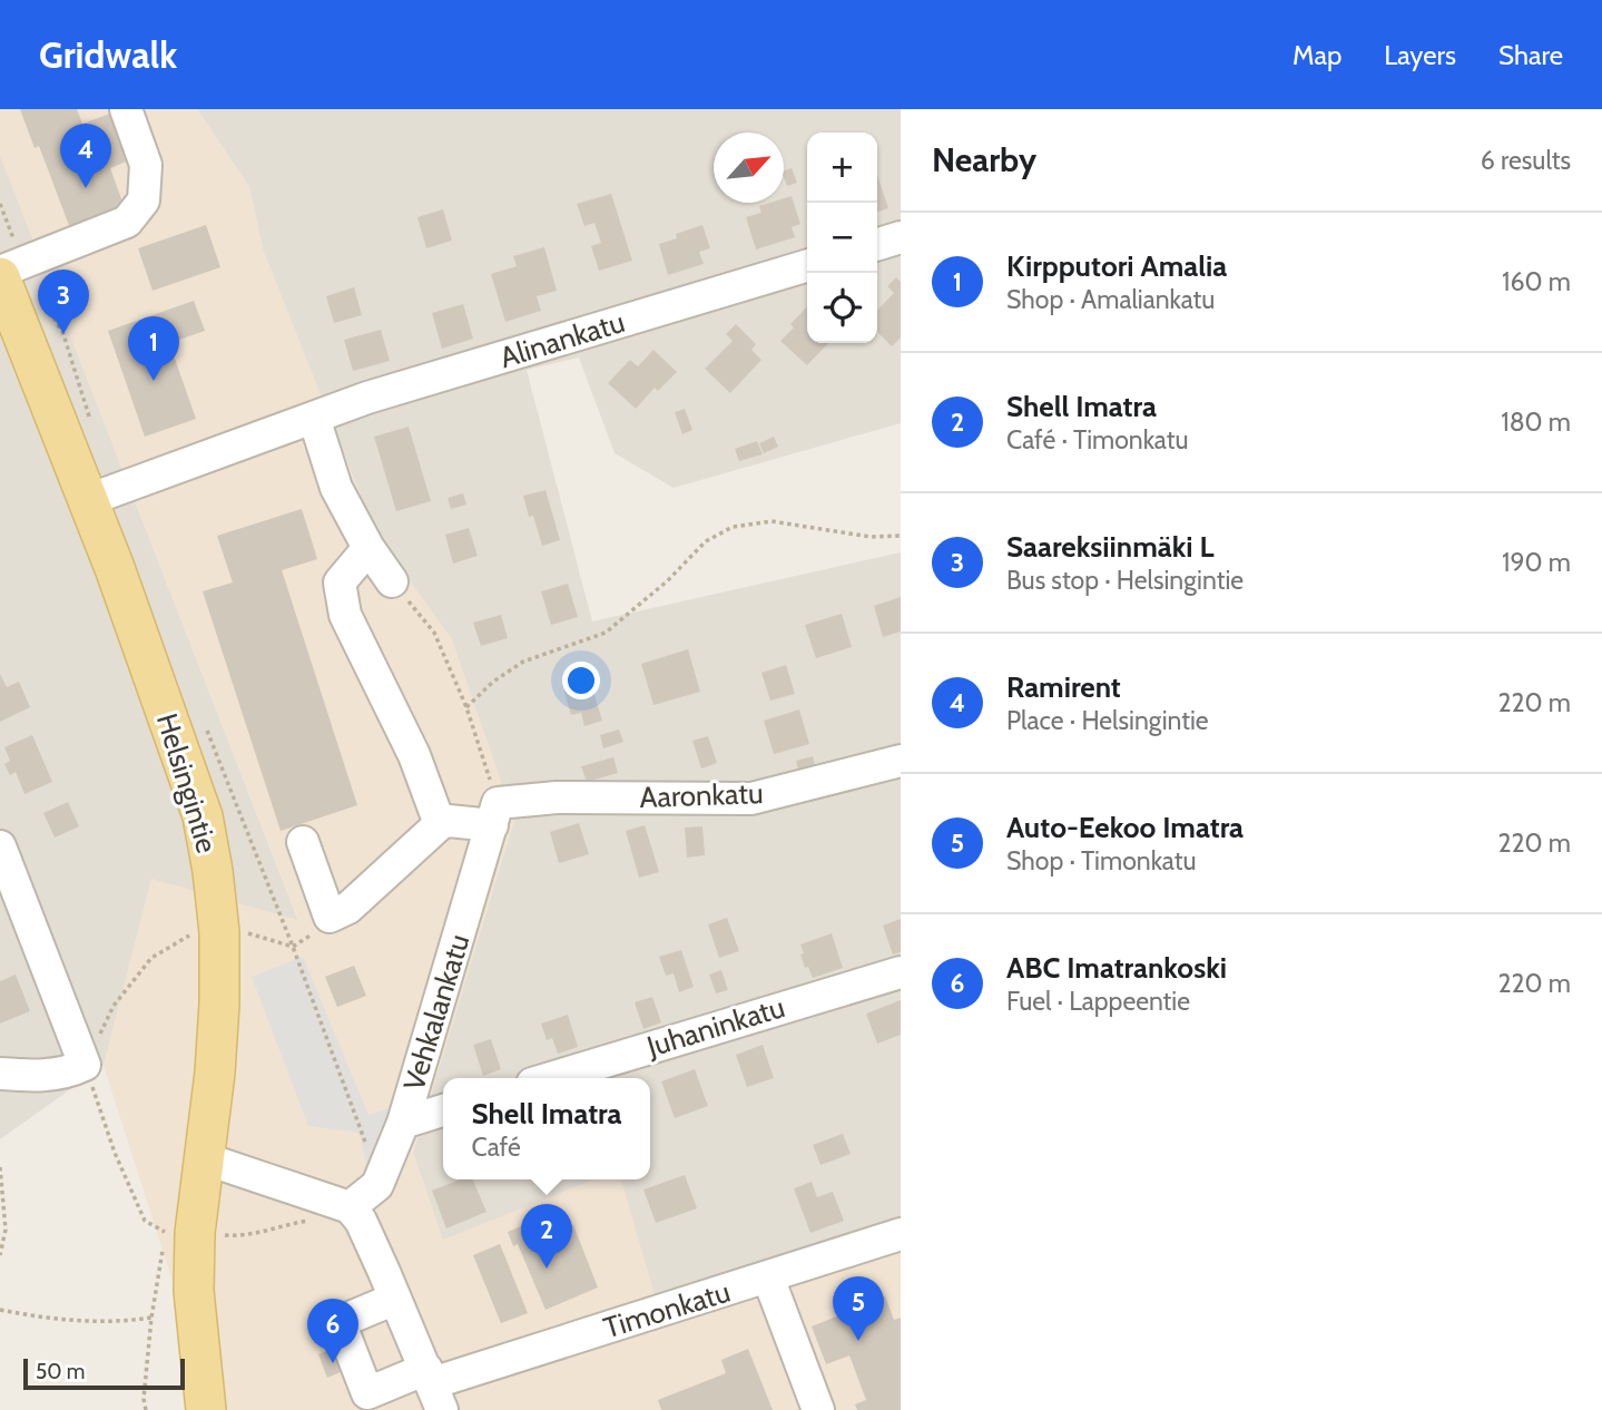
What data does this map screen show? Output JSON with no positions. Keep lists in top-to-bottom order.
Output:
{
  "streets": {
    "main road": ["Helsingintie"],
    "street": [
      "Alinankatu",
      "Aaronkatu",
      "Vehkalankatu",
      "Juhaninkatu",
      "Timonkatu"
    ]
  },
  "crossings": [
    ["Alinankatu", "Helsingintie"],
    ["Aaronkatu", "Vehkalankatu"]
  ],
  "scale_bar": "50 m",
  "north": "top right",
  "page": {
    "header": "Gridwalk",
    "nav": ["Map", "Layers", "Share"],
    "heading": ["Nearby", "6 results"],
    "pins": [
      "4",
      "3",
      "1",
      "2",
      "5",
      "6"
    ],
    "map_buttons": ["+", "−"],
    "list": [
      {
        "mark": "1",
        "name": "Kirpputori Amalia",
        "note": "Shop · Amaliankatu",
        "value": "160 m"
      },
      {
        "mark": "2",
        "name": "Shell Imatra",
        "note": "Café · Timonkatu",
        "value": "180 m"
      },
      {
        "mark": "3",
        "name": "Saareksiinmäki L",
        "note": "Bus stop · Helsingintie",
        "value": "190 m"
      },
      {
        "mark": "4",
        "name": "Ramirent",
        "note": "Place · Helsingintie",
        "value": "220 m"
      },
      {
        "mark": "5",
        "name": "Auto-Eekoo Imatra",
        "note": "Shop · Timonkatu",
        "value": "220 m"
      },
      {
        "mark": "6",
        "name": "ABC Imatrankoski",
        "note": "Fuel · Lappeentie",
        "value": "220 m"
      }
    ],
    "popup": ["Shell Imatra", "Café"],
    "scale": "50 m"
  }
}
